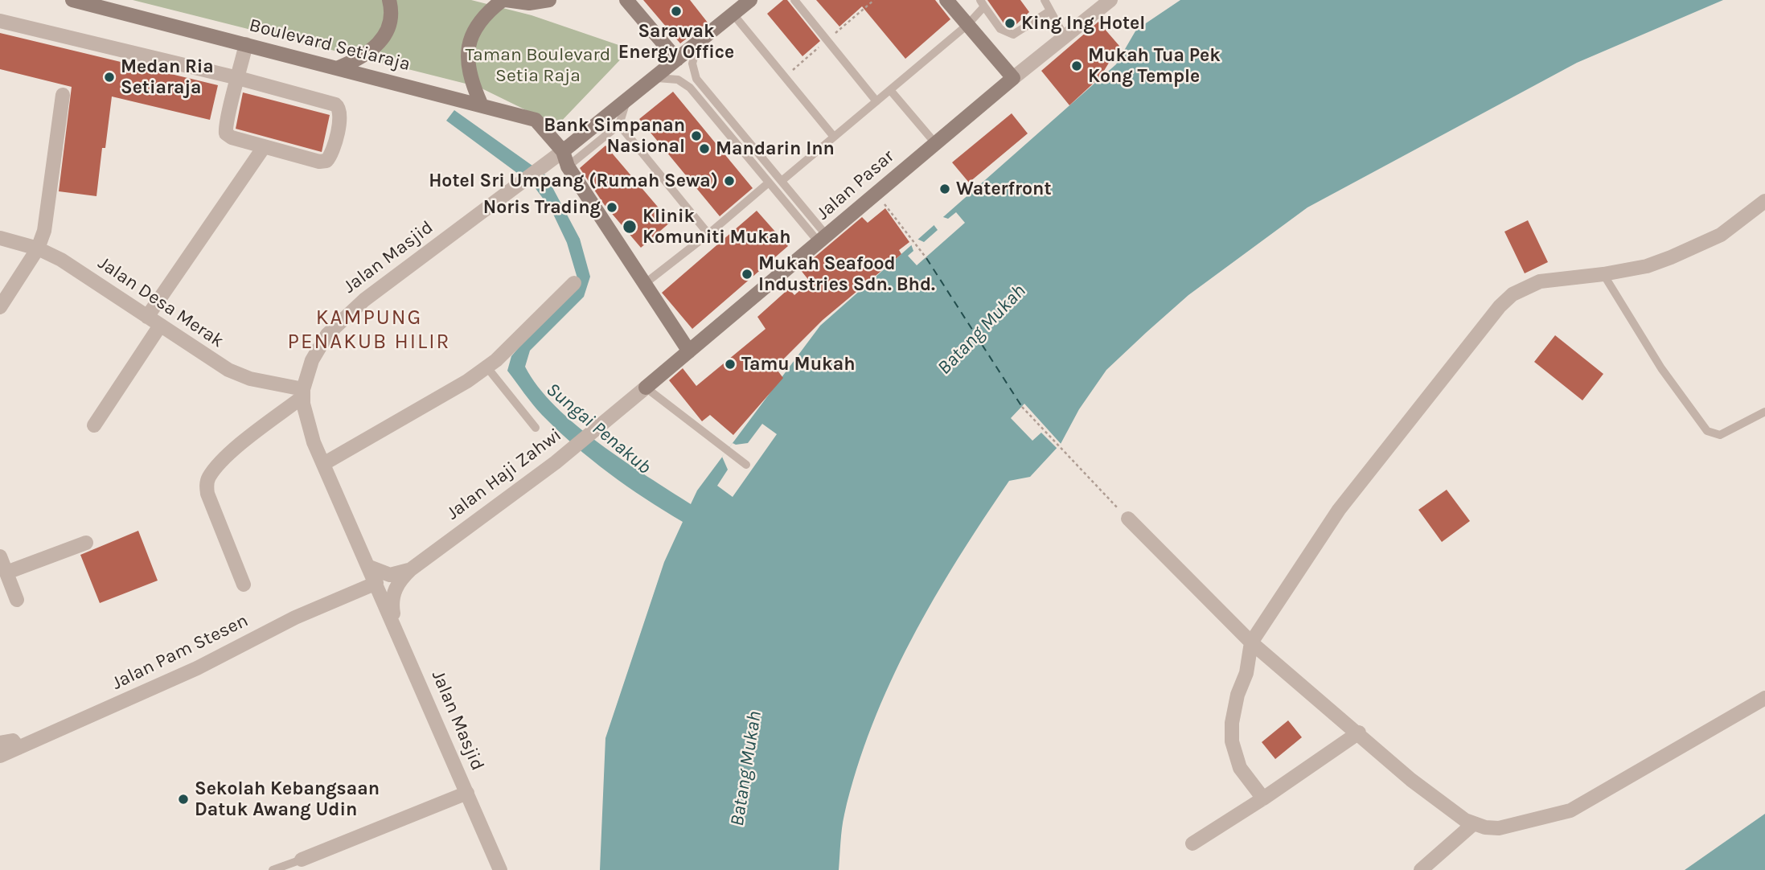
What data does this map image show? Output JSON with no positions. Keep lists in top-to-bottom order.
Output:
{
  "streets": {
    "street": [
      "Boulevard Setiaraja",
      "Jalan Pasar",
      "Jalan Masjid",
      "Jalan Desa Merak",
      "Jalan Haji Zahwi",
      "Jalan Pam Stesen"
    ]
  },
  "crossings": [
    ["Boulevard Setiaraja", "Jalan Masjid"],
    ["Jalan Pasar", "Jalan Haji Zahwi"],
    ["Jalan Masjid", "Jalan Desa Merak"],
    ["Jalan Masjid", "Jalan Haji Zahwi"],
    ["Jalan Masjid", "Jalan Pam Stesen"]
  ],
  "districts": ["KAMPUNG PENAKUB HILIR"],
  "water": ["Batang Mukah", "Sungai Penakub"],
  "parks": ["Taman Boulevard Setia Raja"],
  "places": [
    "Sarawak Energy Office",
    "King Ing Hotel",
    "Mukah Tua Pek Kong Temple",
    "Medan Ria Setiaraja",
    "Bank Simpanan Nasional",
    "Mandarin Inn",
    "Hotel Sri Umpang (Rumah Sewa)",
    "Waterfront",
    "Noris Trading",
    "Klinik Komuniti Mukah",
    "Mukah Seafood Industries Sdn. Bhd.",
    "Tamu Mukah",
    "Sekolah Kebangsaan Datuk Awang Udin"
  ]
}
